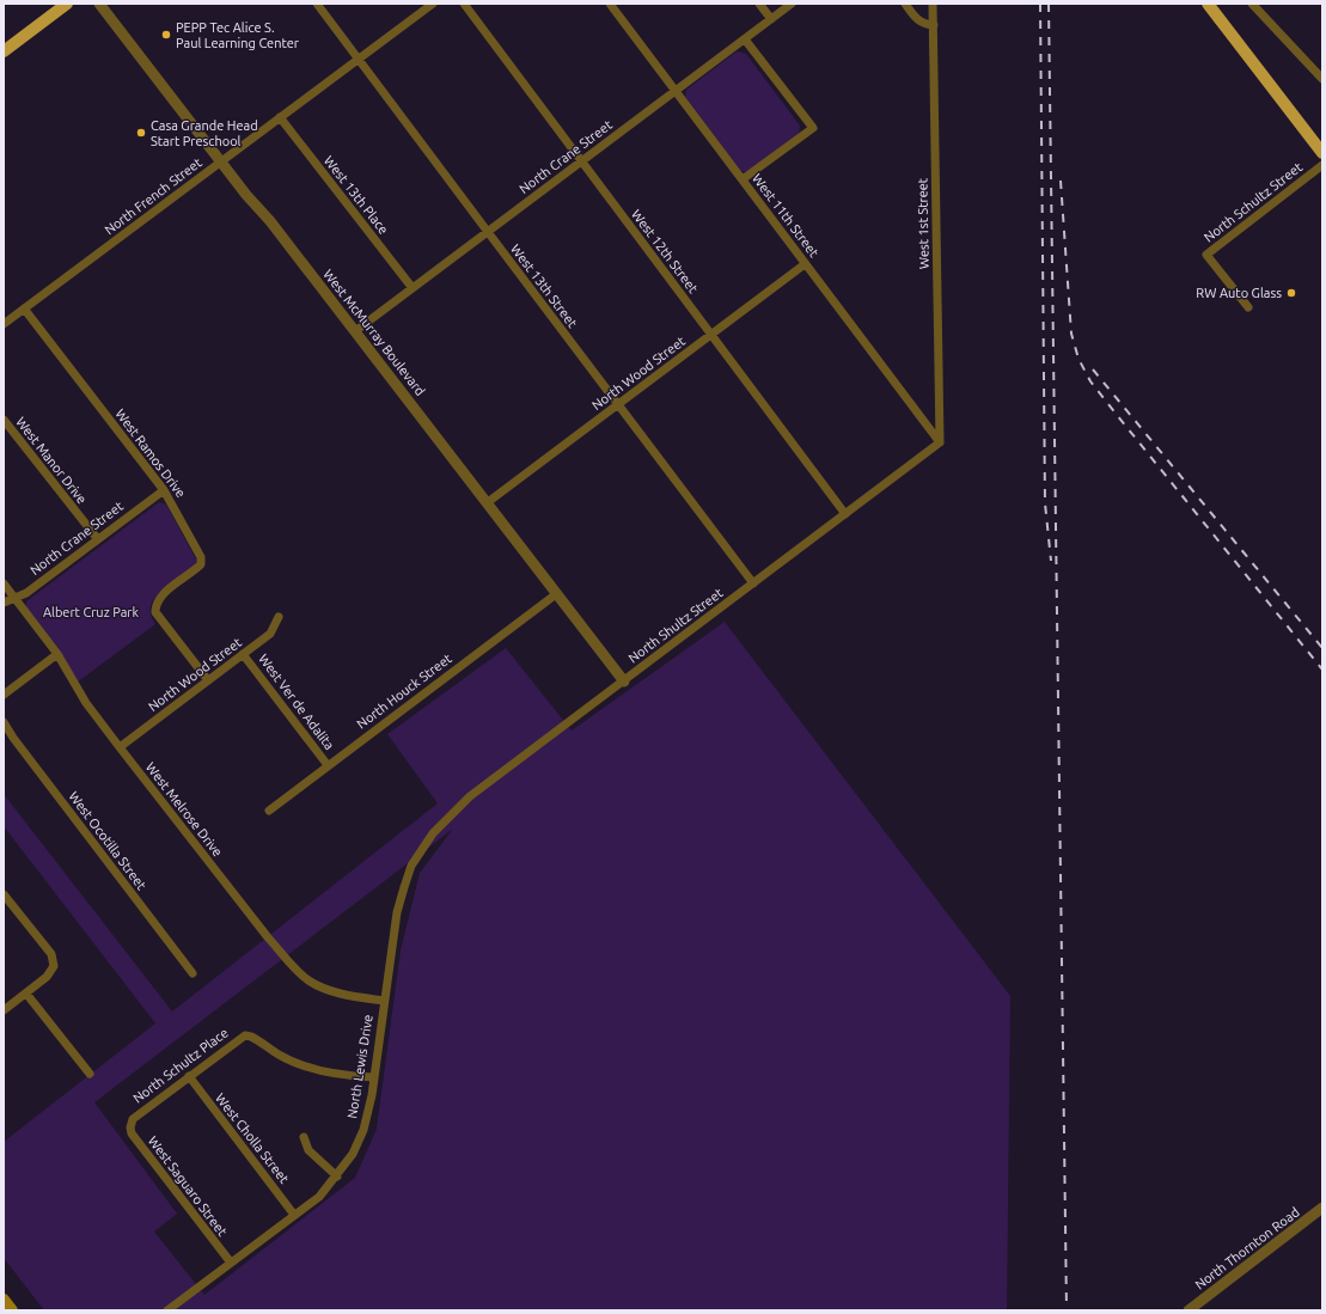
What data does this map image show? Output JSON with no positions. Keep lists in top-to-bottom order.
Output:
{
  "streets": {
    "street": [
      "North Crane Street",
      "West 13th Place",
      "North French Street",
      "North Schultz Street",
      "West 11th Street",
      "West 1st Street",
      "West 12th Street",
      "West 13th Street",
      "West McMurray Boulevard",
      "North Wood Street",
      "West Ramos Drive",
      "West Manor Drive",
      "North Shultz Street",
      "North Houck Street",
      "West Ver de Adalita",
      "West Melrose Drive",
      "West Ocotilla Street",
      "North Schultz Place",
      "North Lewis Drive",
      "West Cholla Street",
      "West Saguaro Street",
      "North Thornton Road"
    ]
  },
  "crossings": [
    ["North Crane Street", "West 13th Place"],
    ["North Crane Street", "West 11th Street"],
    ["North Crane Street", "West 12th Street"],
    ["North Crane Street", "West 13th Street"],
    ["North Crane Street", "West McMurray Boulevard"],
    ["North Crane Street", "West Ramos Drive"],
    ["North Crane Street", "West Manor Drive"],
    ["North Crane Street", "West Melrose Drive"],
    ["West 13th Place", "North French Street"],
    ["North French Street", "West 13th Street"],
    ["North French Street", "West McMurray Boulevard"],
    ["North French Street", "West Ramos Drive"],
    ["West 11th Street", "West 1st Street"],
    ["West 11th Street", "North Wood Street"],
    ["West 11th Street", "North Shultz Street"],
    ["West 1st Street", "North Shultz Street"],
    ["West 12th Street", "North Wood Street"],
    ["West 12th Street", "North Shultz Street"],
    ["West 13th Street", "North Wood Street"],
    ["West 13th Street", "North Shultz Street"],
    ["West McMurray Boulevard", "North Wood Street"],
    ["West McMurray Boulevard", "North Shultz Street"],
    ["West McMurray Boulevard", "North Houck Street"],
    ["North Wood Street", "West Ramos Drive"],
    ["North Wood Street", "West Ver de Adalita"],
    ["North Wood Street", "West Melrose Drive"],
    ["North Shultz Street", "North Lewis Drive"],
    ["North Houck Street", "West Ver de Adalita"],
    ["West Melrose Drive", "North Lewis Drive"],
    ["North Schultz Place", "North Lewis Drive"],
    ["North Schultz Place", "West Cholla Street"],
    ["North Schultz Place", "West Saguaro Street"],
    ["North Lewis Drive", "West Cholla Street"],
    ["North Lewis Drive", "West Saguaro Street"]
  ],
  "parks": ["Albert Cruz Park"],
  "places": ["PEPP Tec Alice S. Paul Learning Center", "Casa Grande Head Start Preschool", "RW Auto Glass"]
}
